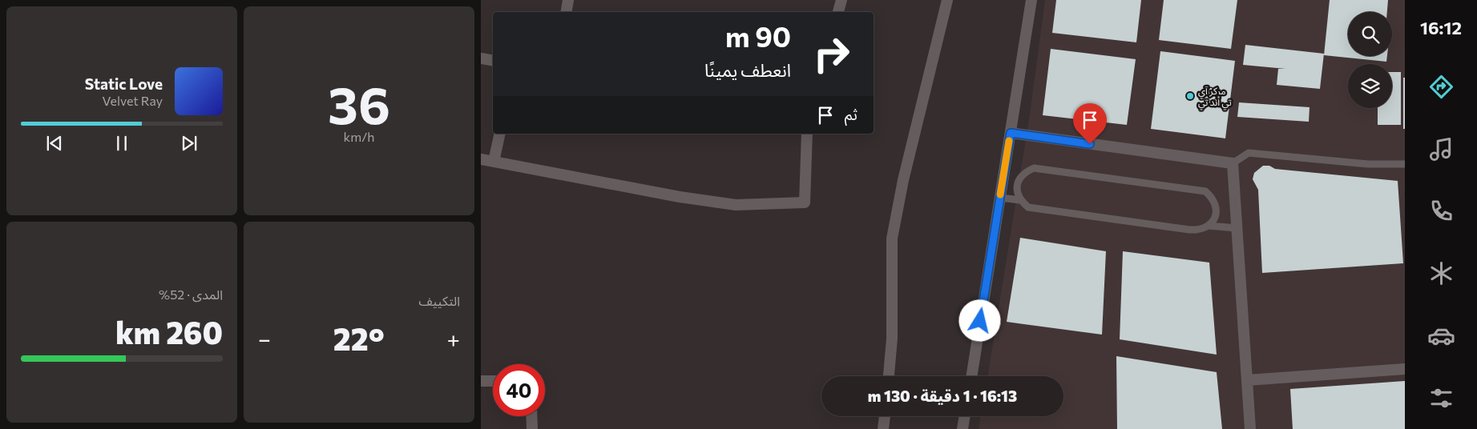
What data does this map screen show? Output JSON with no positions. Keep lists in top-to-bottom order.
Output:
{
  "places": ["مركز آي تي أند تي"],
  "page": {
    "tabs": "16:12",
    "tile": [
      ["36", "km/h"],
      "التكييف",
      ["المدى · 52%", "260 km"]
    ],
    "turn": ["90 m", "انعطف يمينًا"],
    "song": ["Static Love", "Velvet Ray"],
    "then": "ثم",
    "heat": ["−", "22°", "+"],
    "limit": "40",
    "trip": "16:13 · 1 دقيقة · 130 m"
  }
}
